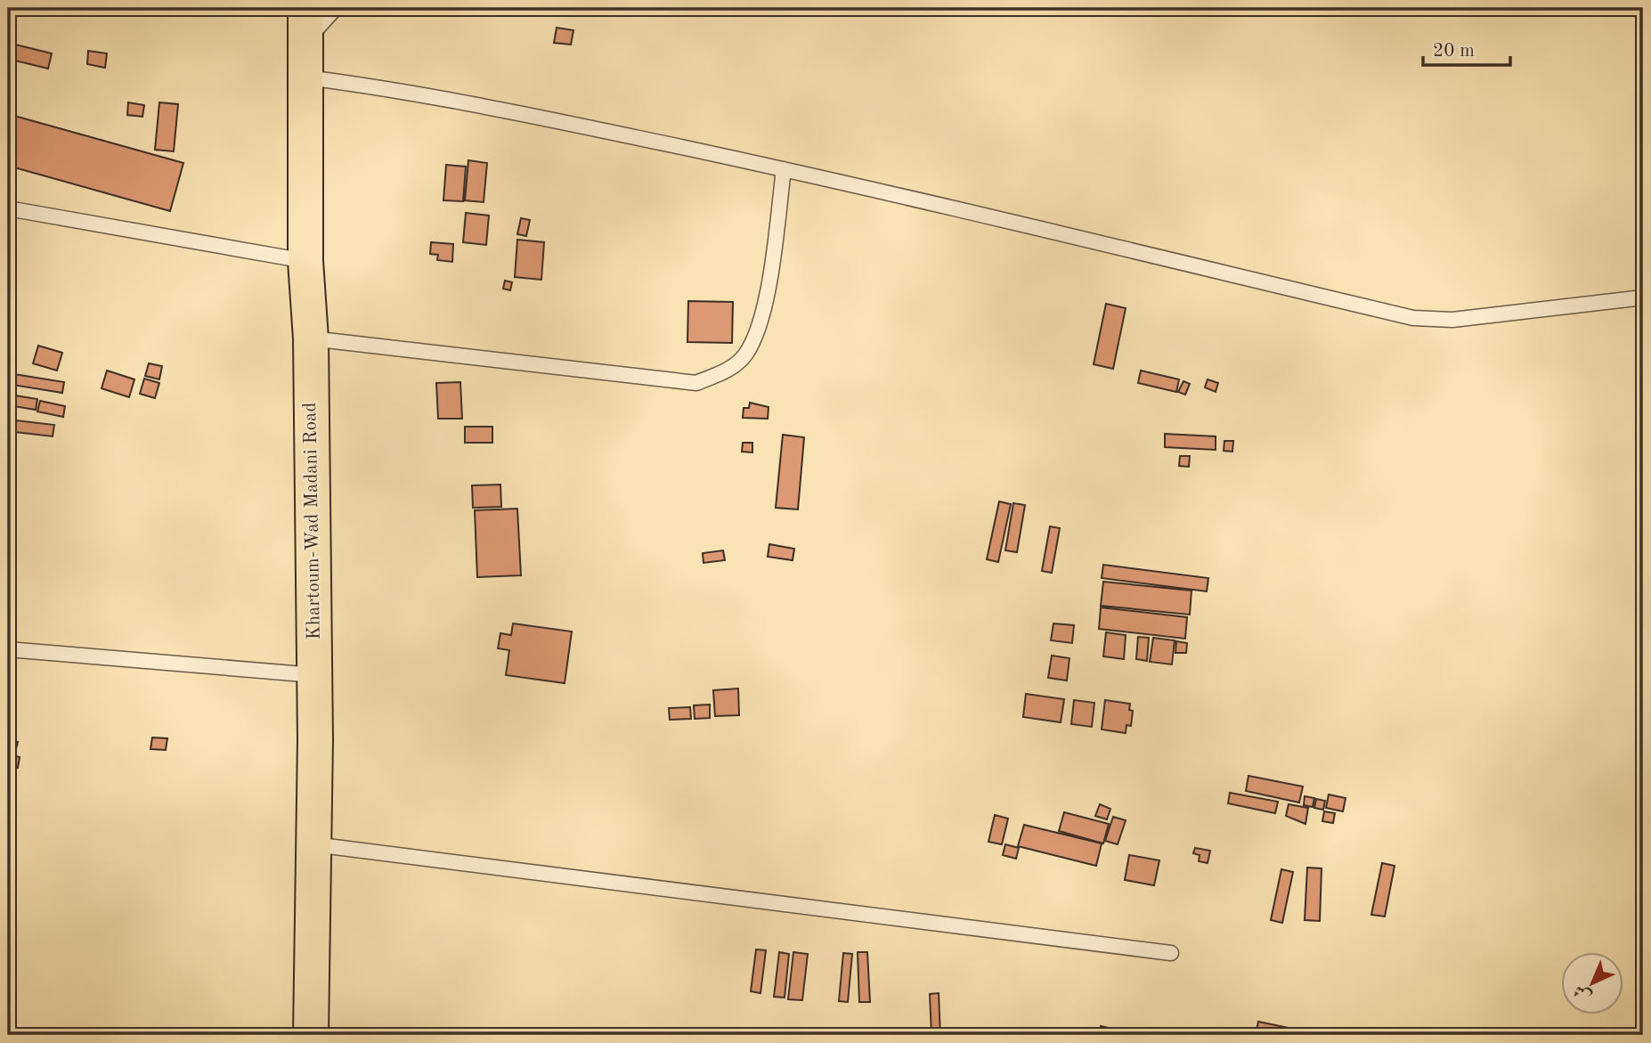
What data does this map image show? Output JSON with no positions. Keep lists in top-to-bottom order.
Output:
{
  "streets": {
    "highway": ["Khartoum-Wad Madani Road"]
  },
  "scale_bar": "20 m",
  "north": "bottom left"
}
